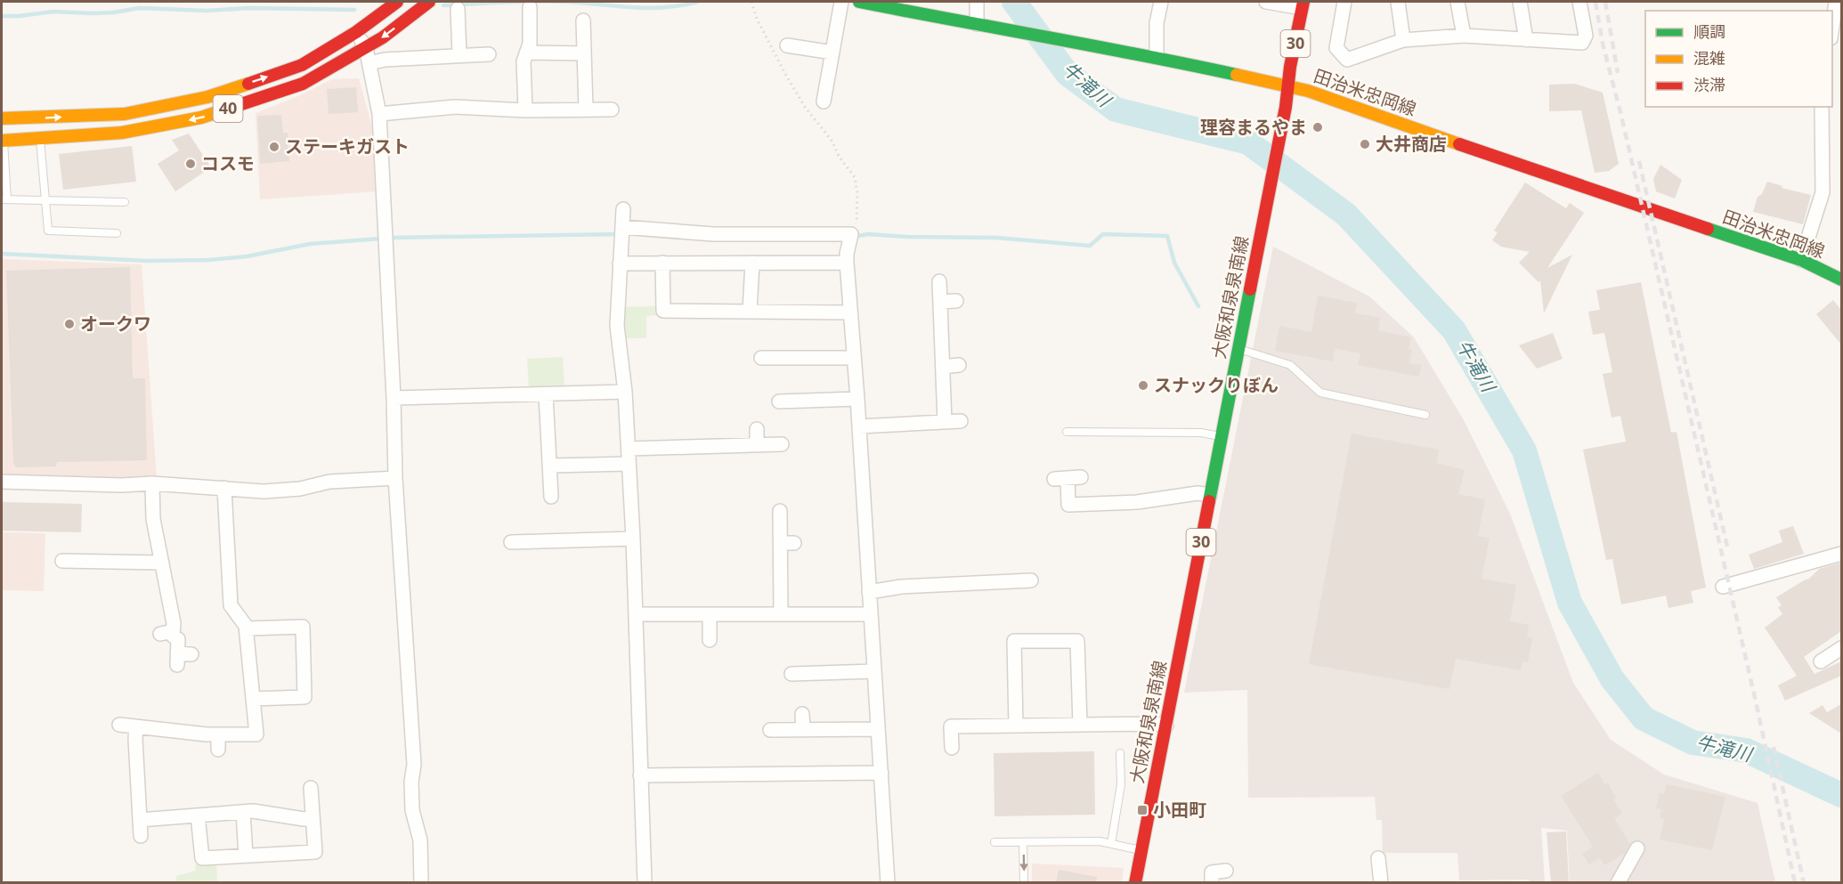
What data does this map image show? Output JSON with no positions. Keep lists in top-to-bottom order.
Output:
{
  "streets": {
    "main road": [
      "30",
      "田治米忠岡線",
      "40",
      "大阪和泉泉南線"
    ]
  },
  "crossings": [
    ["田治米忠岡線", "大阪和泉泉南線"]
  ],
  "water": ["牛滝川"],
  "places": {
    "other": [
      "理容まるやま",
      "大井商店",
      "ステーキガスト",
      "コスモ",
      "オークワ",
      "スナックりぼん"
    ],
    "transit": ["小田町"]
  },
  "legend": ["順調", "混雑", "渋滞"]
}
